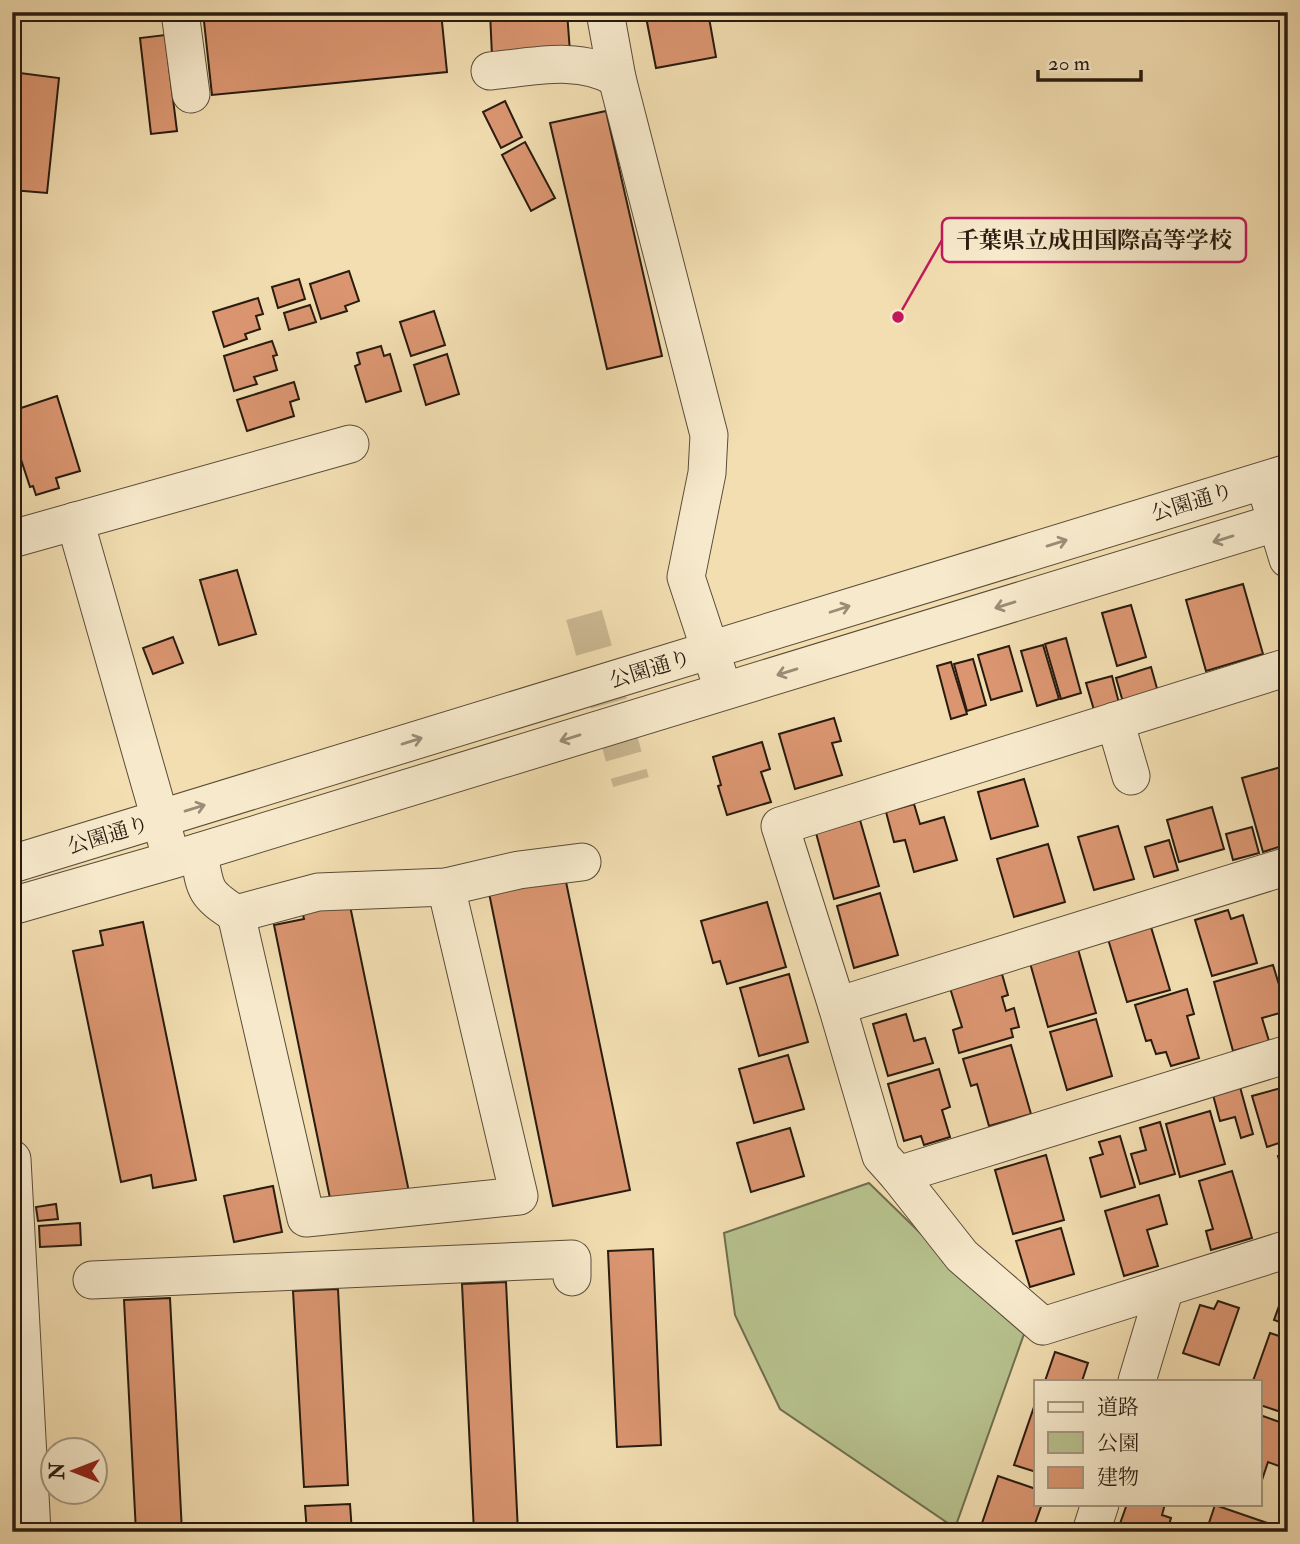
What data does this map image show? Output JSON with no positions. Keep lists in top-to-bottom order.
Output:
{
  "streets": {
    "street": ["公園通り"]
  },
  "places": ["千葉県立成田国際高等学校"],
  "legend": ["道路", "公園", "建物"],
  "scale_bar": "20 m",
  "north": "left"
}
